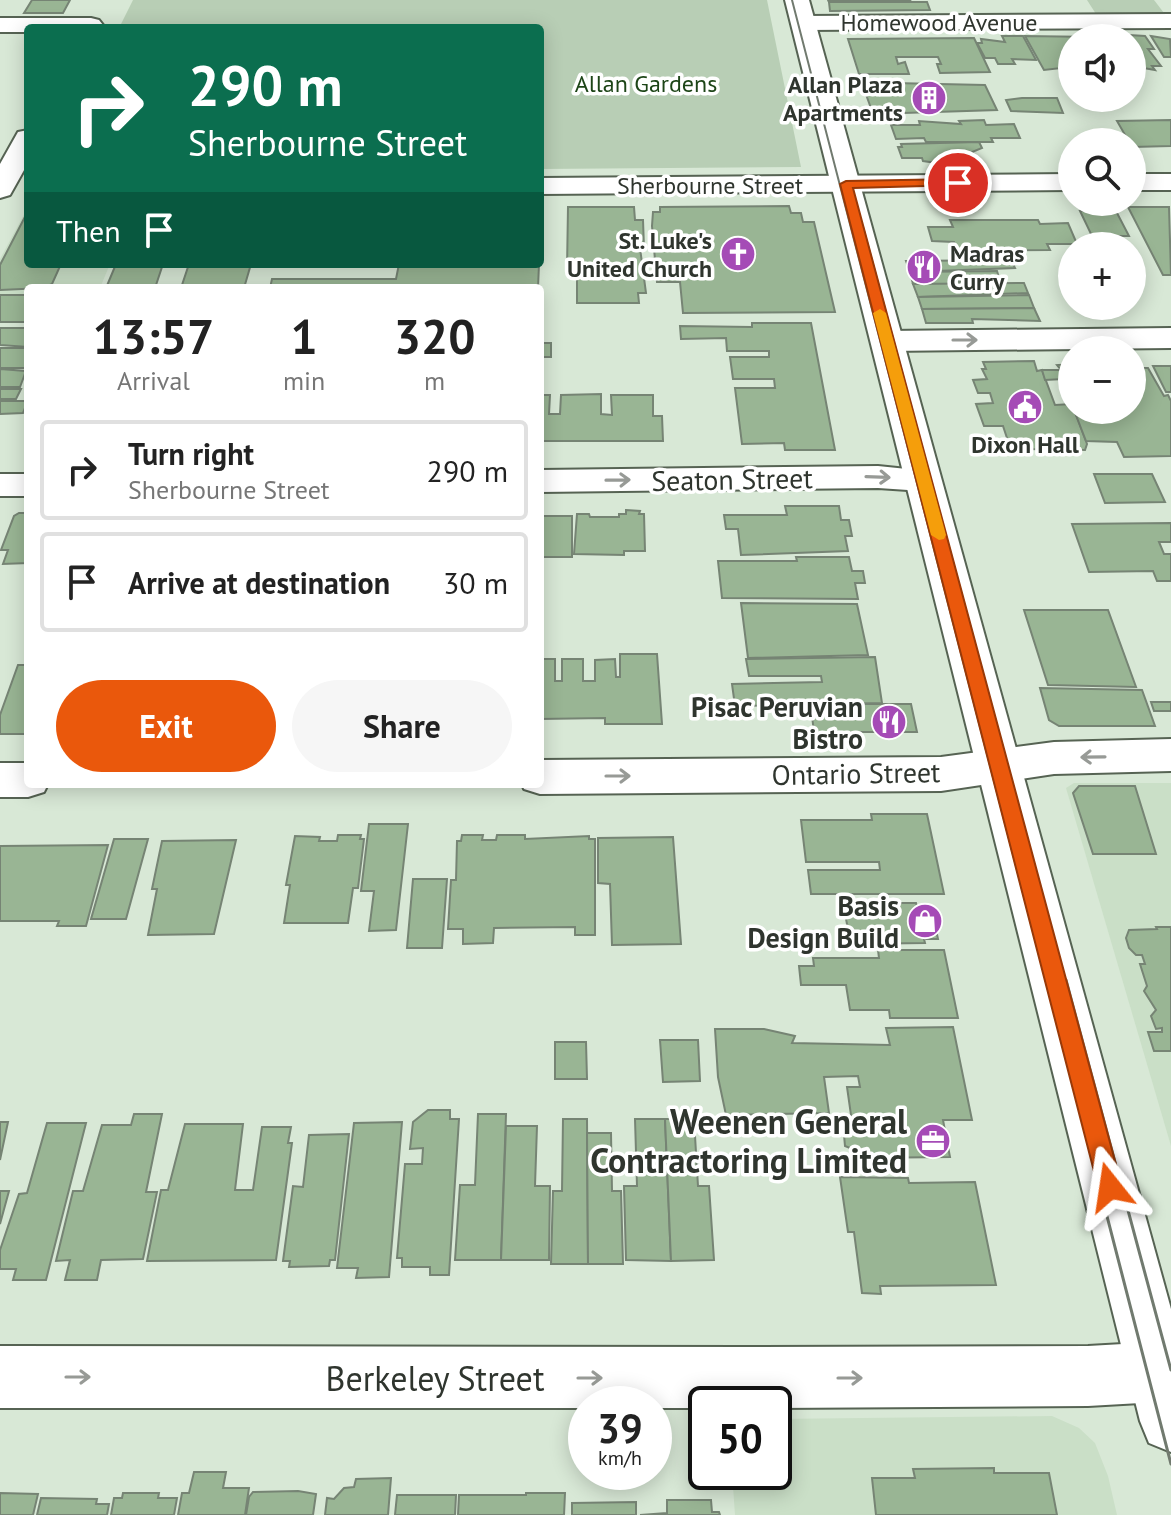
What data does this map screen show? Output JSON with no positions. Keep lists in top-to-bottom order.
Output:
{
  "streets": {
    "street": [
      "Homewood Avenue",
      "Sherbourne Street",
      "Seaton Street",
      "Ontario Street",
      "Berkeley Street"
    ]
  },
  "one_way": ["Seaton Street", "Berkeley Street"],
  "parks": ["Allan Gardens"],
  "places": {
    "building": ["Allan Plaza Apartments"],
    "church": ["St. Luke's United Church"],
    "restaurant": ["Madras Curry", "Pisac Peruvian Bistro"],
    "public building": ["Dixon Hall"],
    "shop": ["Basis Design Build"],
    "office": ["Weenen General Contractoring Limited"]
  },
  "page": {
    "map_buttons": ["+", "−"],
    "turn": ["290 m", "Sherbourne Street"],
    "then": "Then",
    "eta": [
      "13:57",
      "Arrival",
      "1",
      "min",
      "320",
      "m"
    ],
    "list": [
      {
        "name": "Turn right",
        "note": "Sherbourne Street",
        "value": "290 m"
      },
      {
        "name": "Arrive at destination",
        "value": "30 m"
      }
    ],
    "buttons": ["Exit", "Share"],
    "speed": "39 km/h",
    "limit": "50"
  }
}
